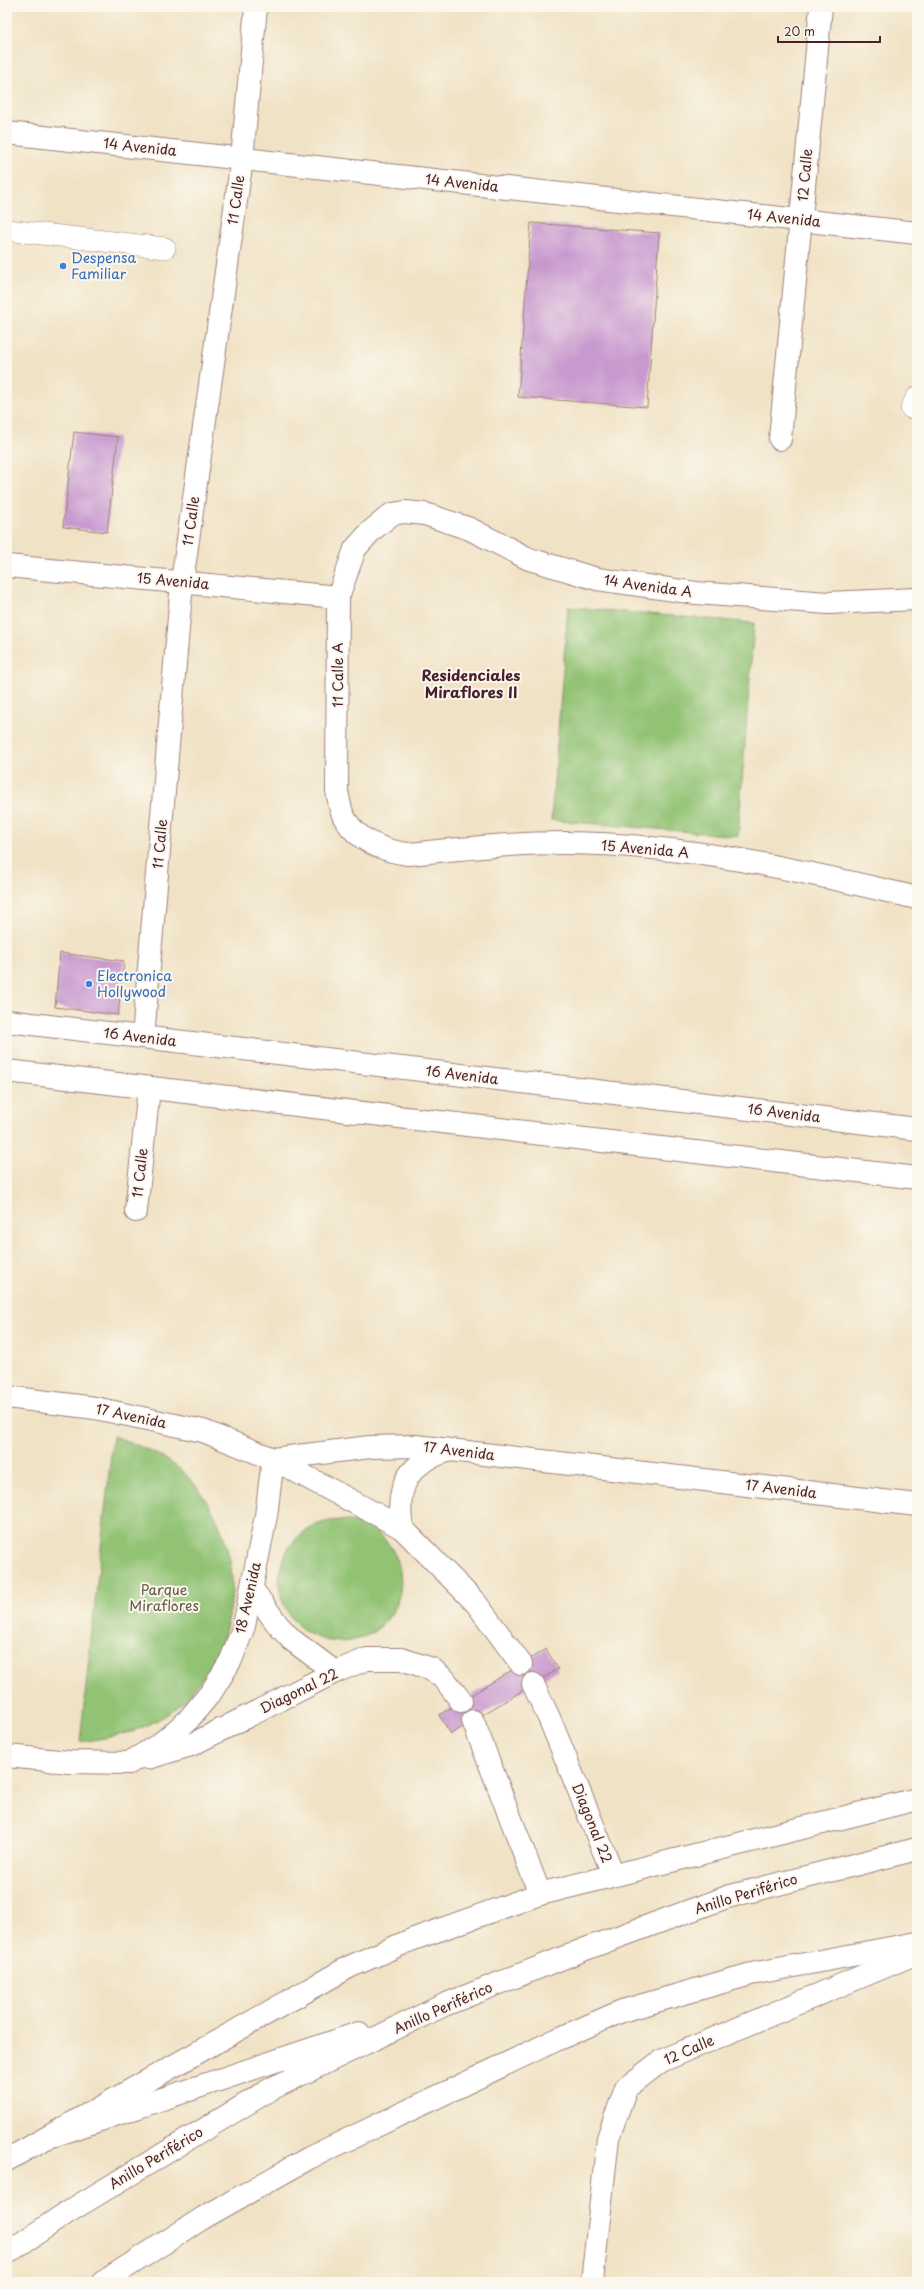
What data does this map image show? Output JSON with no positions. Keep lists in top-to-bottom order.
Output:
{
  "streets": {
    "main road": [
      "14 Avenida",
      "12 Calle",
      "11 Calle",
      "15 Avenida",
      "14 Avenida A",
      "11 Calle A",
      "15 Avenida A",
      "16 Avenida",
      "17 Avenida",
      "18 Avenida",
      "Diagonal 22",
      "Anillo Periférico"
    ]
  },
  "crossings": [
    ["14 Avenida", "12 Calle"],
    ["14 Avenida", "11 Calle"],
    ["11 Calle", "15 Avenida"],
    ["11 Calle", "16 Avenida"],
    ["15 Avenida", "11 Calle A"],
    ["14 Avenida A", "11 Calle A"],
    ["11 Calle A", "15 Avenida A"],
    ["17 Avenida", "18 Avenida"],
    ["18 Avenida", "Diagonal 22"]
  ],
  "districts": ["Residenciales Miraflores II"],
  "parks": ["Parque Miraflores"],
  "places": ["Despensa Familiar", "Electronica Hollywood"],
  "scale_bar": "20 m"
}
